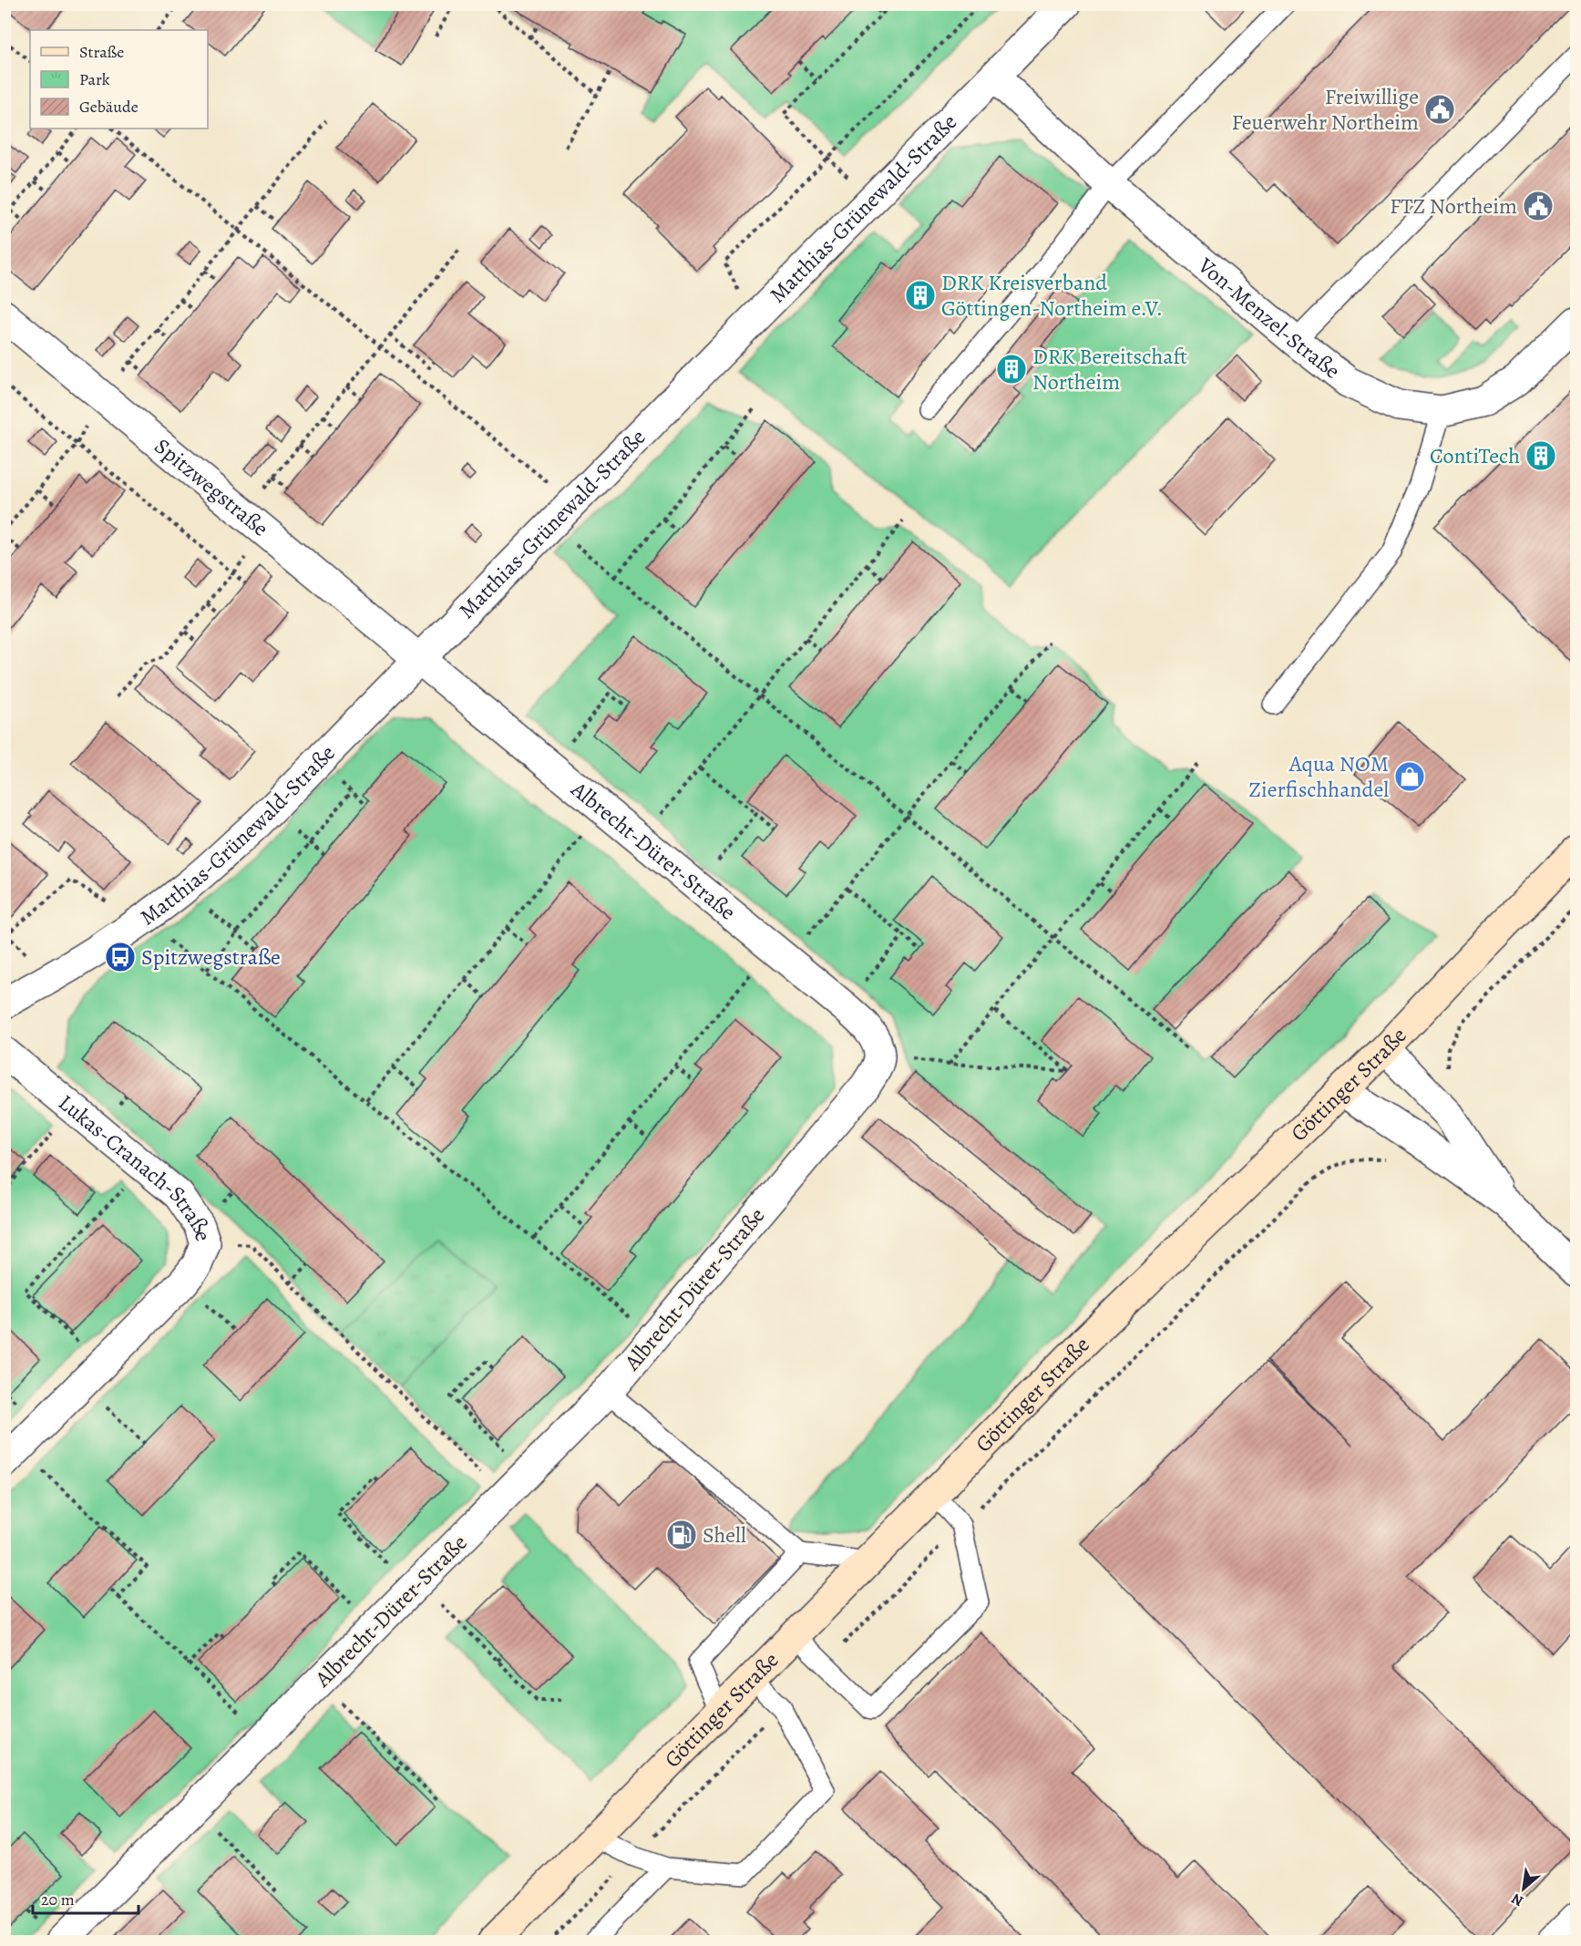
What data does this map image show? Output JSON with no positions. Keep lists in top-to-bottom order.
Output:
{
  "streets": {
    "main road": ["Göttinger Straße"],
    "street": [
      "Matthias-Grünewald-Straße",
      "Von-Menzel-Straße",
      "Spitzwegstraße",
      "Albrecht-Dürer-Straße",
      "Lukas-Cranach-Straße"
    ]
  },
  "crossings": [
    ["Matthias-Grünewald-Straße", "Von-Menzel-Straße"],
    ["Matthias-Grünewald-Straße", "Spitzwegstraße"],
    ["Matthias-Grünewald-Straße", "Albrecht-Dürer-Straße"],
    ["Spitzwegstraße", "Albrecht-Dürer-Straße"]
  ],
  "places": {
    "public building": ["Freiwillige Feuerwehr Northeim", "FTZ Northeim"],
    "building": ["DRK Kreisverband Göttingen-Northeim e.V.", "DRK Bereitschaft Northeim", "ContiTech"],
    "shop": ["Aqua NOM Zierfischhandel"],
    "bus stop": ["Spitzwegstraße"],
    "fuel station": ["Shell"]
  },
  "legend": ["Straße", "Park", "Gebäude"],
  "scale_bar": "20 m",
  "north": "bottom left"
}
